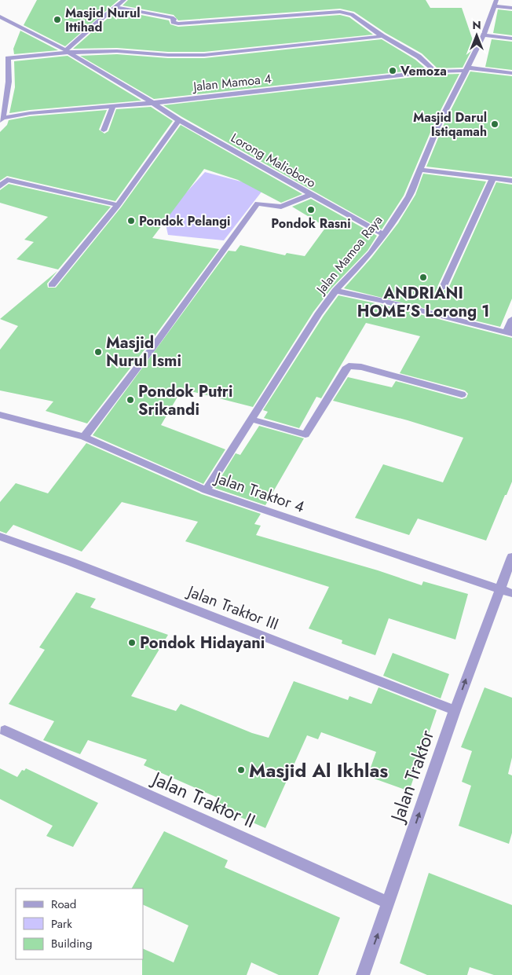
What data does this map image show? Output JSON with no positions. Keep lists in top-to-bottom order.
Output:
{
  "streets": {
    "street": [
      "Jalan Mamoa 4",
      "Lorong Malioboro",
      "Jalan Mamoa Raya",
      "Jalan Traktor 4",
      "Jalan Traktor III",
      "Jalan Traktor",
      "Jalan Traktor II"
    ]
  },
  "crossings": [
    ["Jalan Mamoa 4", "Lorong Malioboro"],
    ["Jalan Mamoa 4", "Jalan Mamoa Raya"],
    ["Lorong Malioboro", "Jalan Mamoa Raya"],
    ["Jalan Mamoa Raya", "Jalan Traktor 4"],
    ["Jalan Traktor 4", "Jalan Traktor"],
    ["Jalan Traktor III", "Jalan Traktor"],
    ["Jalan Traktor", "Jalan Traktor II"]
  ],
  "one_way": ["Jalan Traktor"],
  "places": [
    "Masjid Nurul Ittihad",
    "Vemoza",
    "Masjid Darul Istiqamah",
    "Pondok Rasni",
    "Pondok Pelangi",
    "ANDRIANI HOME'S Lorong 1",
    "Masjid Nurul Ismi",
    "Pondok Putri Srikandi",
    "Pondok Hidayani",
    "Masjid Al Ikhlas"
  ],
  "legend": ["Road", "Park", "Building"],
  "north": "top"
}
